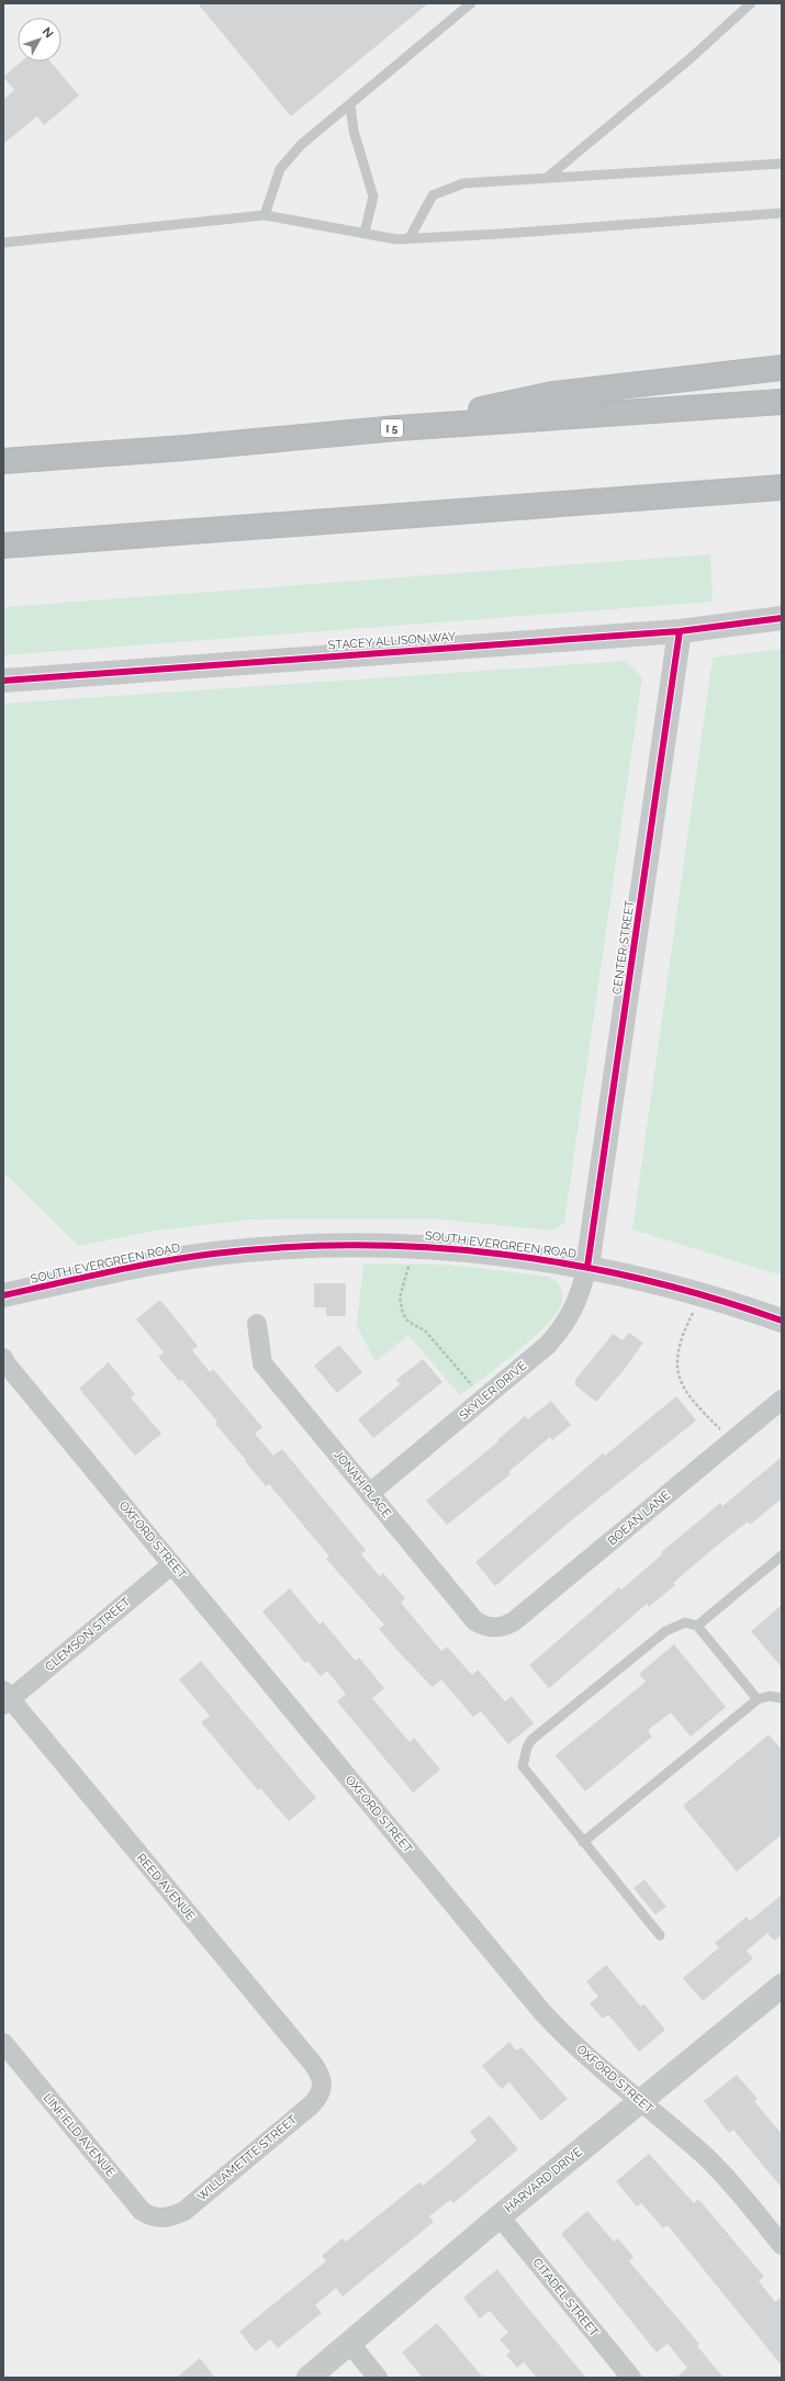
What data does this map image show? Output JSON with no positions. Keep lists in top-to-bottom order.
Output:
{
  "streets": {
    "highway": ["I 5"],
    "street": [
      "STACEY ALLISON WAY",
      "CENTER STREET",
      "SOUTH EVERGREEN ROAD",
      "SKYLER DRIVE",
      "JONAH PLACE",
      "BOEAN LANE",
      "OXFORD STREET",
      "CLEMSON STREET",
      "REED AVENUE",
      "LINFIELD AVENUE",
      "WILLAMETTE STREET",
      "HARVARD DRIVE",
      "CITADEL STREET"
    ]
  },
  "crossings": [
    ["STACEY ALLISON WAY", "CENTER STREET"],
    ["CENTER STREET", "SOUTH EVERGREEN ROAD"],
    ["CENTER STREET", "SKYLER DRIVE"],
    ["SOUTH EVERGREEN ROAD", "SKYLER DRIVE"],
    ["SKYLER DRIVE", "JONAH PLACE"],
    ["JONAH PLACE", "BOEAN LANE"],
    ["OXFORD STREET", "CLEMSON STREET"],
    ["OXFORD STREET", "HARVARD DRIVE"],
    ["CLEMSON STREET", "REED AVENUE"],
    ["REED AVENUE", "WILLAMETTE STREET"],
    ["LINFIELD AVENUE", "WILLAMETTE STREET"],
    ["HARVARD DRIVE", "CITADEL STREET"]
  ],
  "north": "top right"
}
